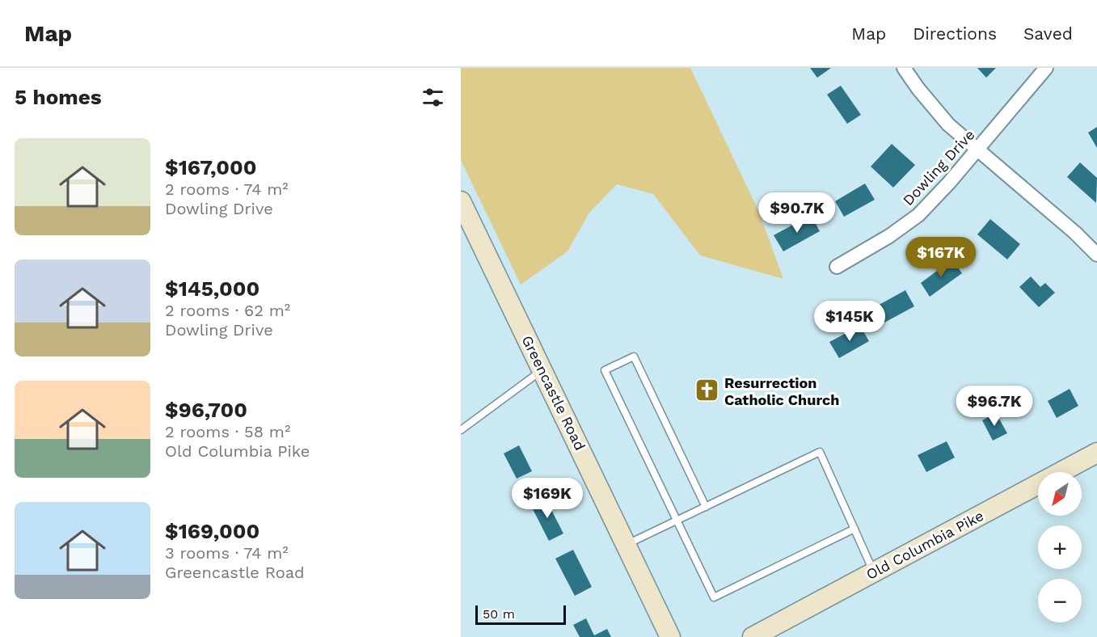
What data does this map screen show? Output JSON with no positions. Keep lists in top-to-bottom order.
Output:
{
  "streets": {
    "street": ["Dowling Drive", "Greencastle Road", "Old Columbia Pike"]
  },
  "places": {
    "church": ["Resurrection Catholic Church"]
  },
  "scale_bar": "50 m",
  "north": "bottom left",
  "page": {
    "header": "Map",
    "nav": ["Map", "Directions", "Saved"],
    "heading": "5 homes",
    "list": [
      {
        "name": "$167,000",
        "note": "2 rooms · 74 m² · Dowling Drive"
      },
      {
        "name": "$145,000",
        "note": "2 rooms · 62 m² · Dowling Drive"
      },
      {
        "name": "$96,700",
        "note": "2 rooms · 58 m² · Old Columbia Pike"
      },
      {
        "name": "$169,000",
        "note": "3 rooms · 74 m² · Greencastle Road"
      }
    ],
    "price": [
      "$90.7K",
      "$167K",
      "$145K",
      "$96.7K",
      "$169K"
    ],
    "map_buttons": ["+", "−"],
    "scale": "50 m"
  }
}
